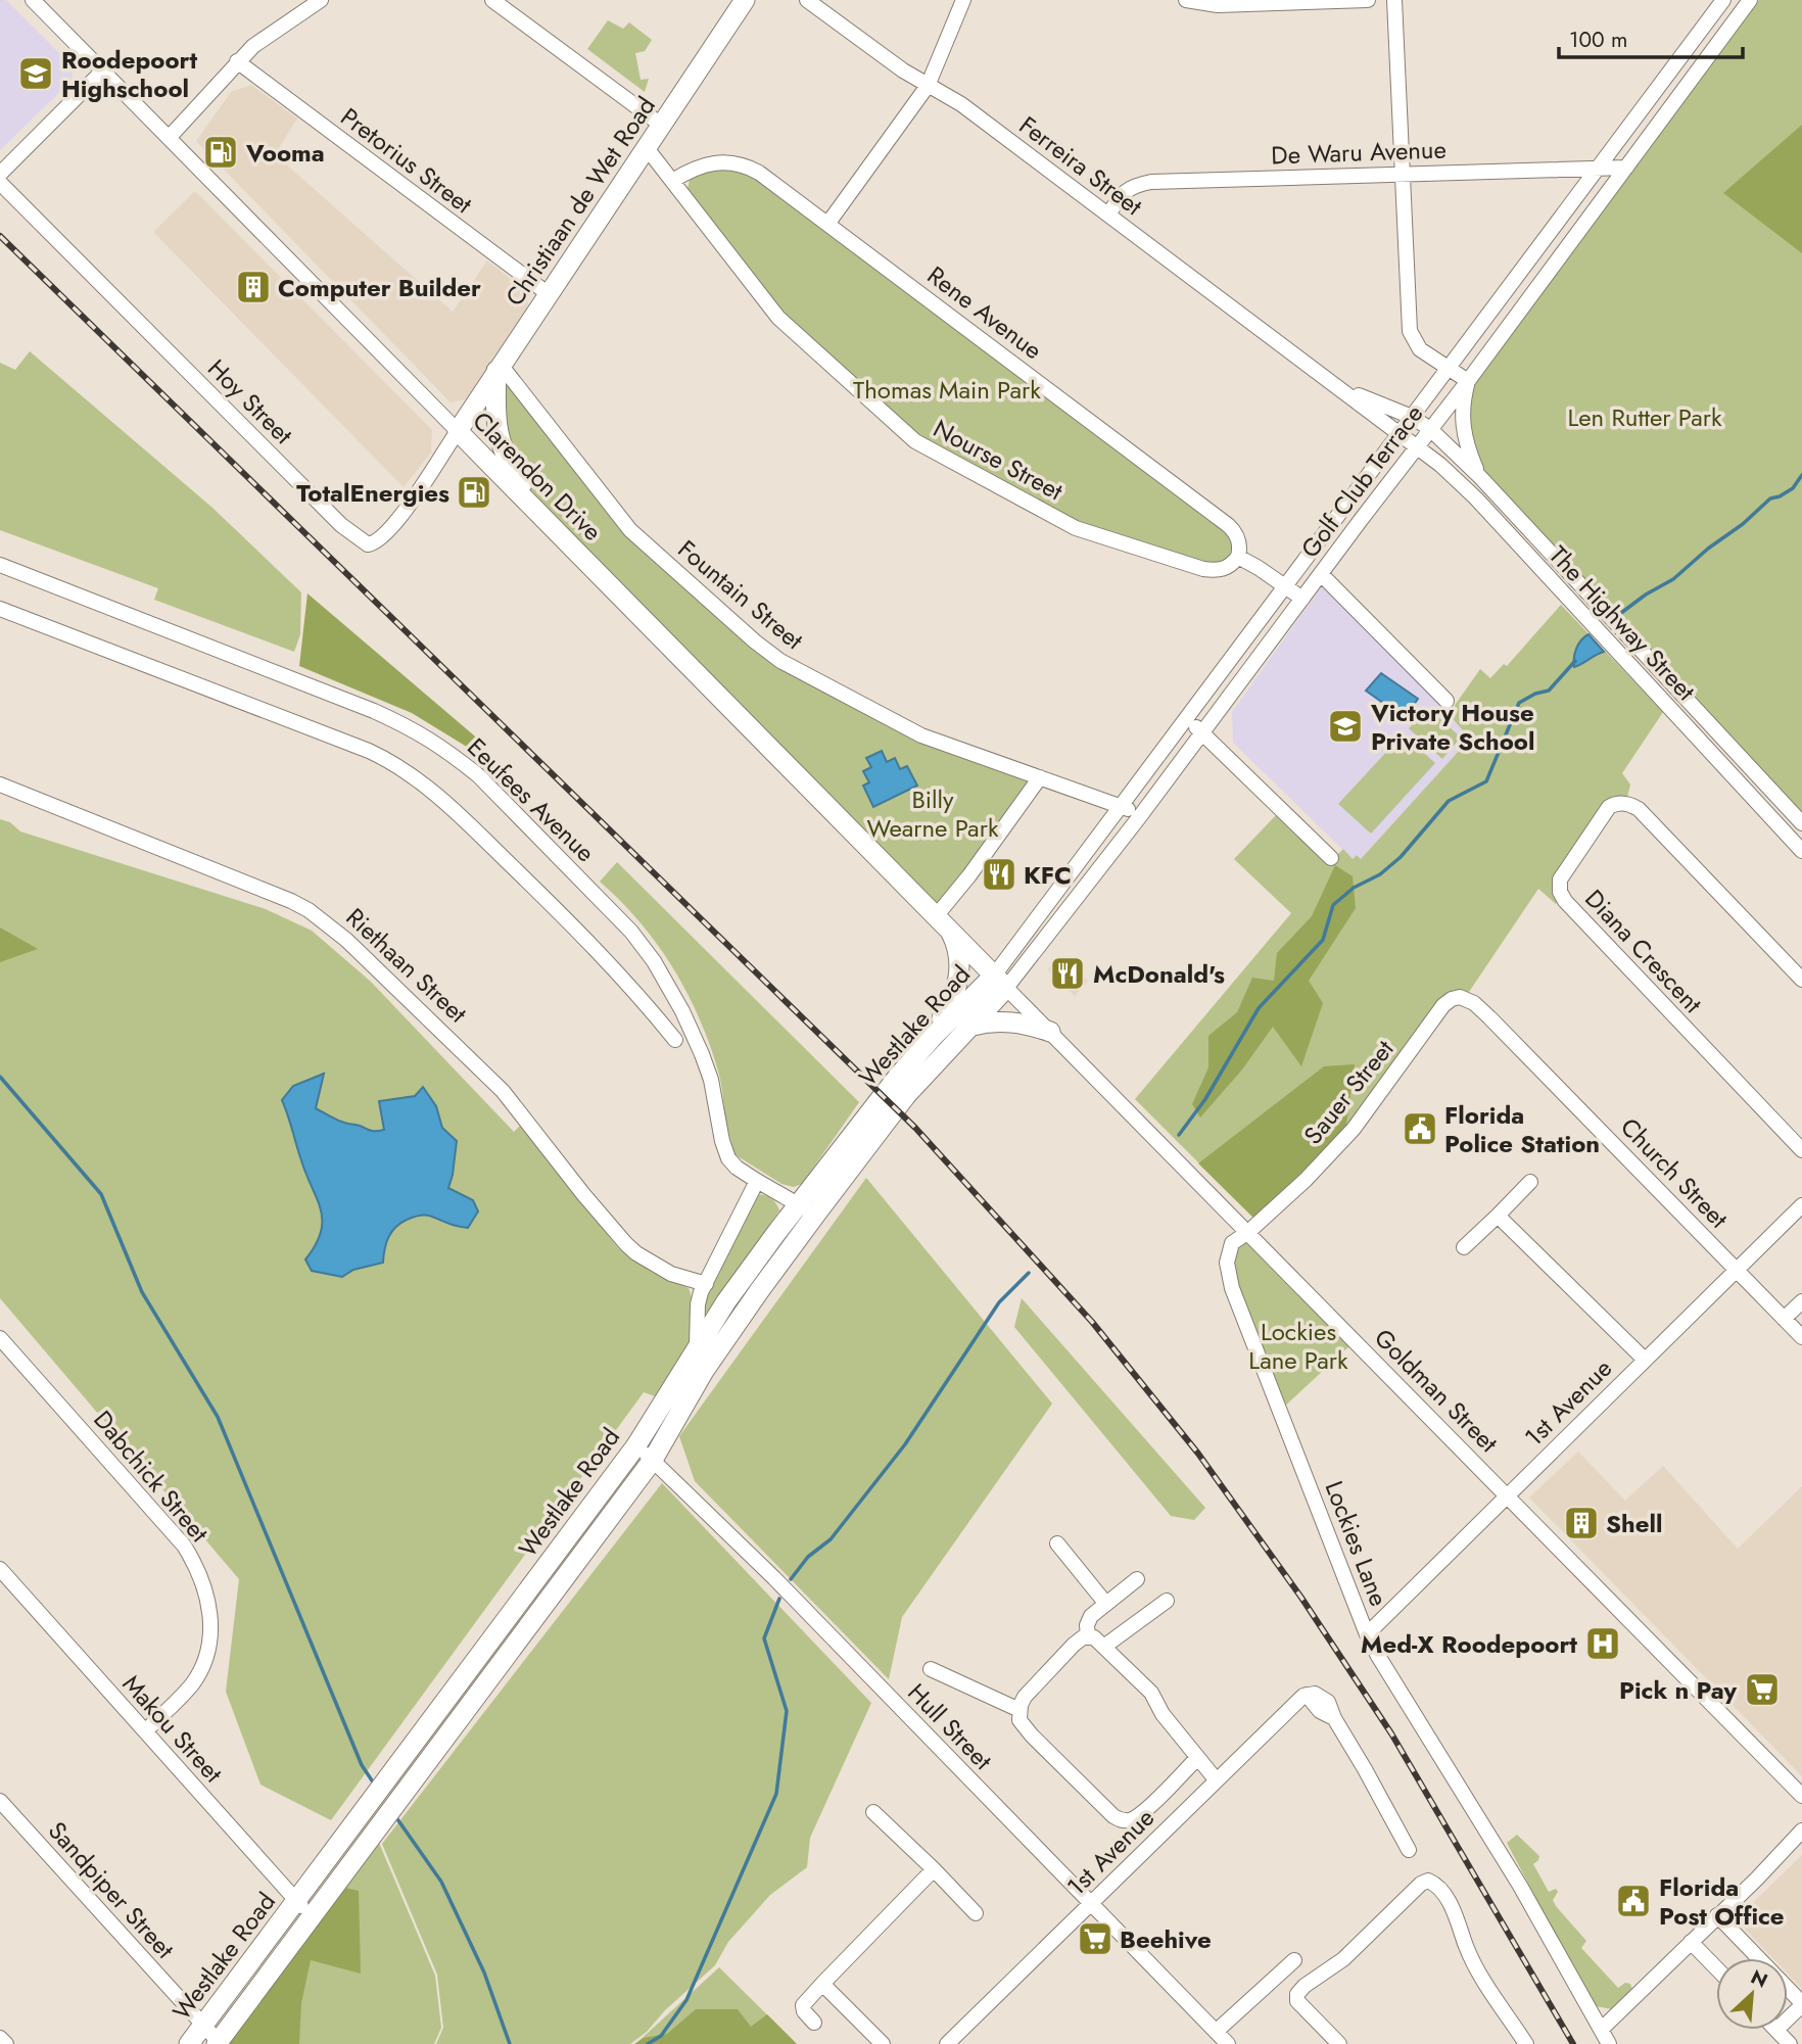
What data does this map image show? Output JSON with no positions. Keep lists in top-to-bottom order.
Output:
{
  "streets": {
    "main road": ["Christiaan de Wet Road", "Clarendon Drive", "Westlake Road"],
    "street": [
      "De Waru Avenue",
      "Pretorius Street",
      "Ferreira Street",
      "Rene Avenue",
      "Hoy Street",
      "Nourse Street",
      "Golf Club Terrace",
      "Fountain Street",
      "The Highway Street",
      "Eeufees Avenue",
      "Diana Crescent",
      "Riethaan Street",
      "Sauer Street",
      "Church Street",
      "Goldman Street",
      "1st Avenue",
      "Dabchick Street",
      "Lockies Lane",
      "Hull Street",
      "Makou Street",
      "Sandpiper Street"
    ]
  },
  "crossings": [
    ["De Waru Avenue", "Ferreira Street"],
    ["De Waru Avenue", "Golf Club Terrace"],
    ["Pretorius Street", "Christiaan de Wet Road"],
    ["Ferreira Street", "Golf Club Terrace"],
    ["Ferreira Street", "The Highway Street"],
    ["Christiaan de Wet Road", "Hoy Street"],
    ["Christiaan de Wet Road", "Nourse Street"],
    ["Christiaan de Wet Road", "Clarendon Drive"],
    ["Christiaan de Wet Road", "Fountain Street"],
    ["Rene Avenue", "Nourse Street"],
    ["Hoy Street", "Clarendon Drive"],
    ["Clarendon Drive", "Golf Club Terrace"],
    ["Clarendon Drive", "Westlake Road"],
    ["Clarendon Drive", "Goldman Street"],
    ["Golf Club Terrace", "Fountain Street"],
    ["Golf Club Terrace", "The Highway Street"],
    ["Golf Club Terrace", "Westlake Road"],
    ["Golf Club Terrace", "Goldman Street"],
    ["Eeufees Avenue", "Westlake Road"],
    ["Westlake Road", "Goldman Street"],
    ["Westlake Road", "Hull Street"],
    ["Westlake Road", "Makou Street"],
    ["Westlake Road", "Sandpiper Street"],
    ["Sauer Street", "Church Street"],
    ["Sauer Street", "Goldman Street"],
    ["Sauer Street", "Lockies Lane"],
    ["Church Street", "1st Avenue"],
    ["Goldman Street", "1st Avenue"],
    ["Goldman Street", "Lockies Lane"],
    ["1st Avenue", "Lockies Lane"],
    ["1st Avenue", "Hull Street"],
    ["Dabchick Street", "Makou Street"]
  ],
  "parks": [
    "Thomas Main Park",
    "Len Rutter Park",
    "Billy Wearne Park",
    "Lockies Lane Park"
  ],
  "places": {
    "school or university": ["Roodepoort Highschool", "Victory House Private School"],
    "fuel station": ["Vooma", "TotalEnergies"],
    "building": ["Computer Builder", "Shell"],
    "restaurant": ["KFC", "McDonald's"],
    "public building": ["Florida Police Station", "Florida Post Office"],
    "hospital": ["Med-X Roodepoort"],
    "supermarket": ["Pick n Pay", "Beehive"]
  },
  "scale_bar": "100 m",
  "north": "top right"
}
